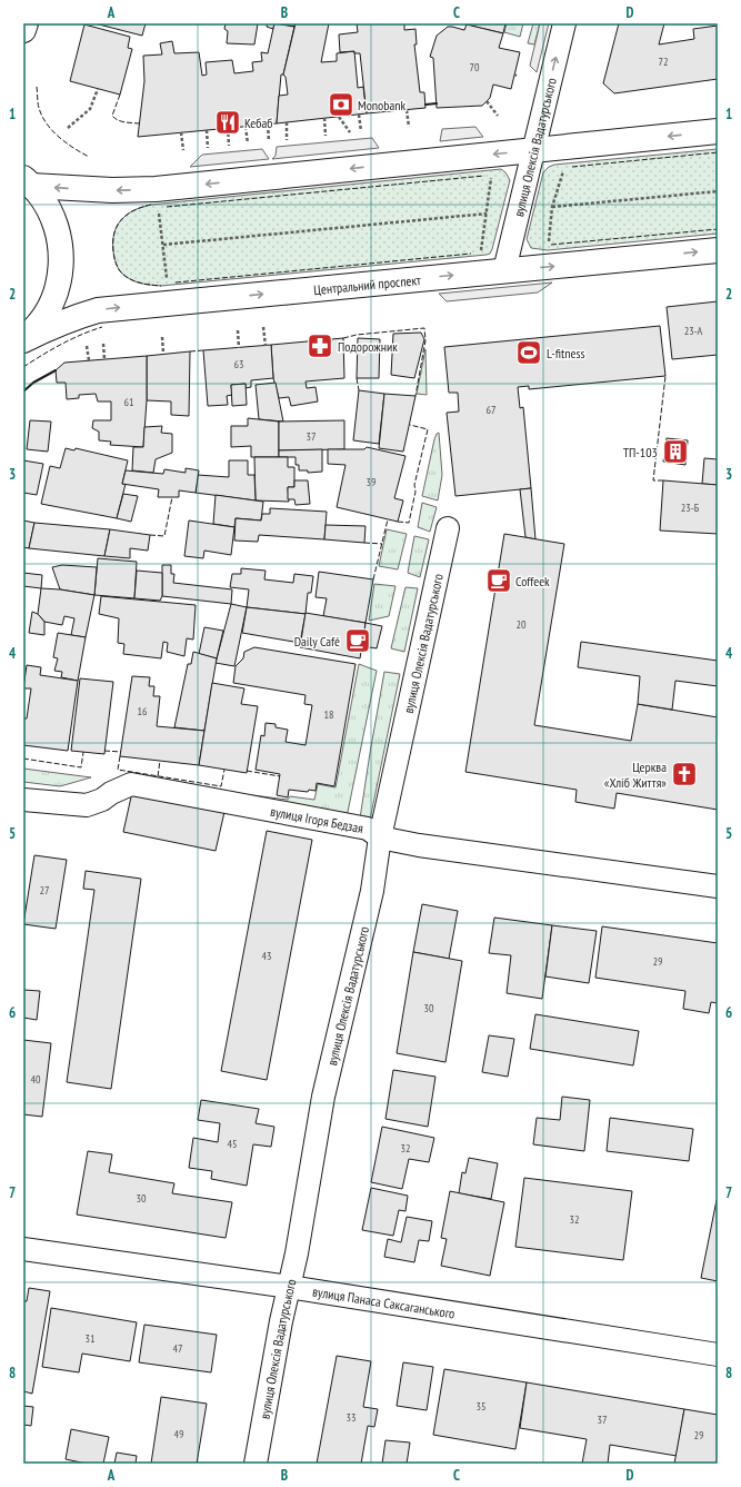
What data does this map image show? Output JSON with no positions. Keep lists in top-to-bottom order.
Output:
{
  "streets": {
    "main road": ["Центральний проспект"],
    "street": ["вулиця Олексія Вадатурського", "вулиця Ігоря Бедзая", "вулиця Панаса Саксаганського"]
  },
  "crossings": [
    ["вулиця Олексія Вадатурського", "Центральний проспект"],
    ["вулиця Олексія Вадатурського", "вулиця Ігоря Бедзая"],
    ["вулиця Олексія Вадатурського", "вулиця Панаса Саксаганського"]
  ],
  "places": {
    "bank": ["Monobank"],
    "restaurant": ["Кебаб"],
    "pharmacy": ["Подорожник"],
    "sports": ["L-fitness"],
    "building": ["ТП-103"],
    "cafe": ["Coffeek", "Daily Café"],
    "church": ["Церква «Хліб Життя»"]
  },
  "house_numbers": [
    "72",
    "70",
    "23-А",
    "63",
    "61",
    "67",
    "37",
    "39",
    "23-Б",
    "20",
    "16",
    "18",
    "27",
    "43",
    "29",
    "30",
    "40",
    "45",
    "32",
    "30",
    "32",
    "31",
    "47",
    "35",
    "33",
    "37",
    "49",
    "29"
  ],
  "grid": {
    "columns": [
      "A",
      "B",
      "C",
      "D"
    ],
    "rows": [
      "1",
      "2",
      "3",
      "4",
      "5",
      "6",
      "7",
      "8"
    ]
  }
}
